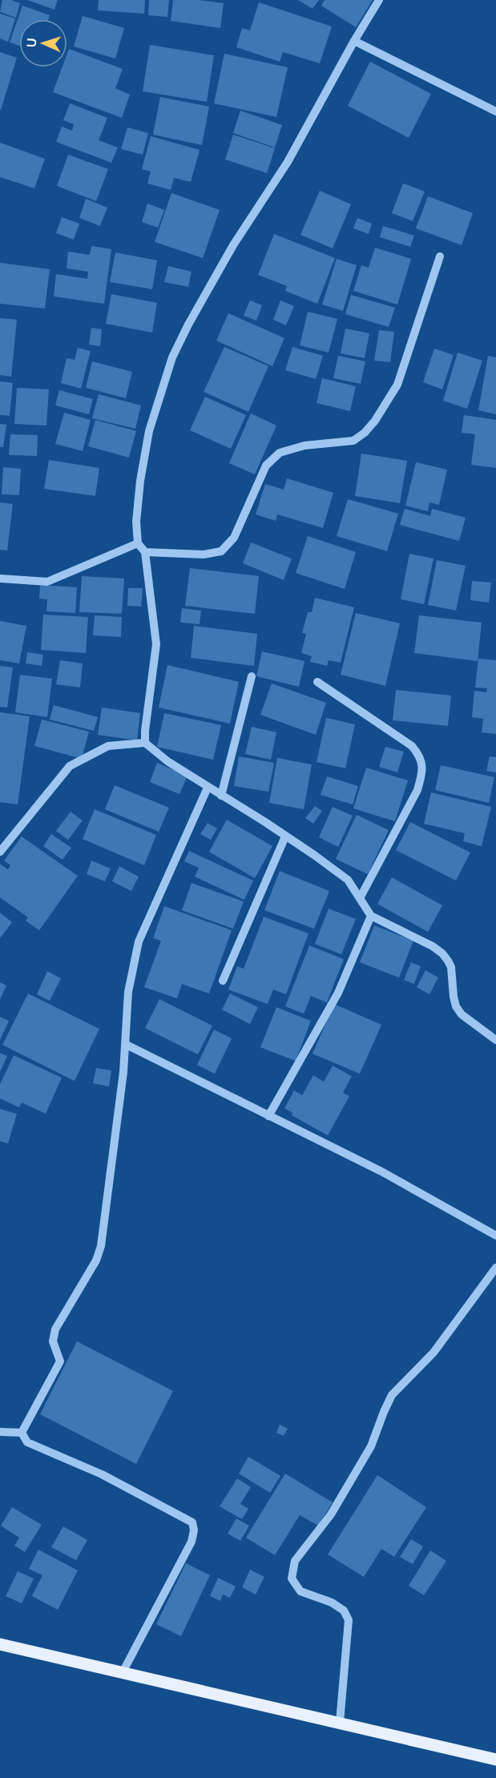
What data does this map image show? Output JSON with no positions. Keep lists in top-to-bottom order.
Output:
{
  "north": "left"
}
